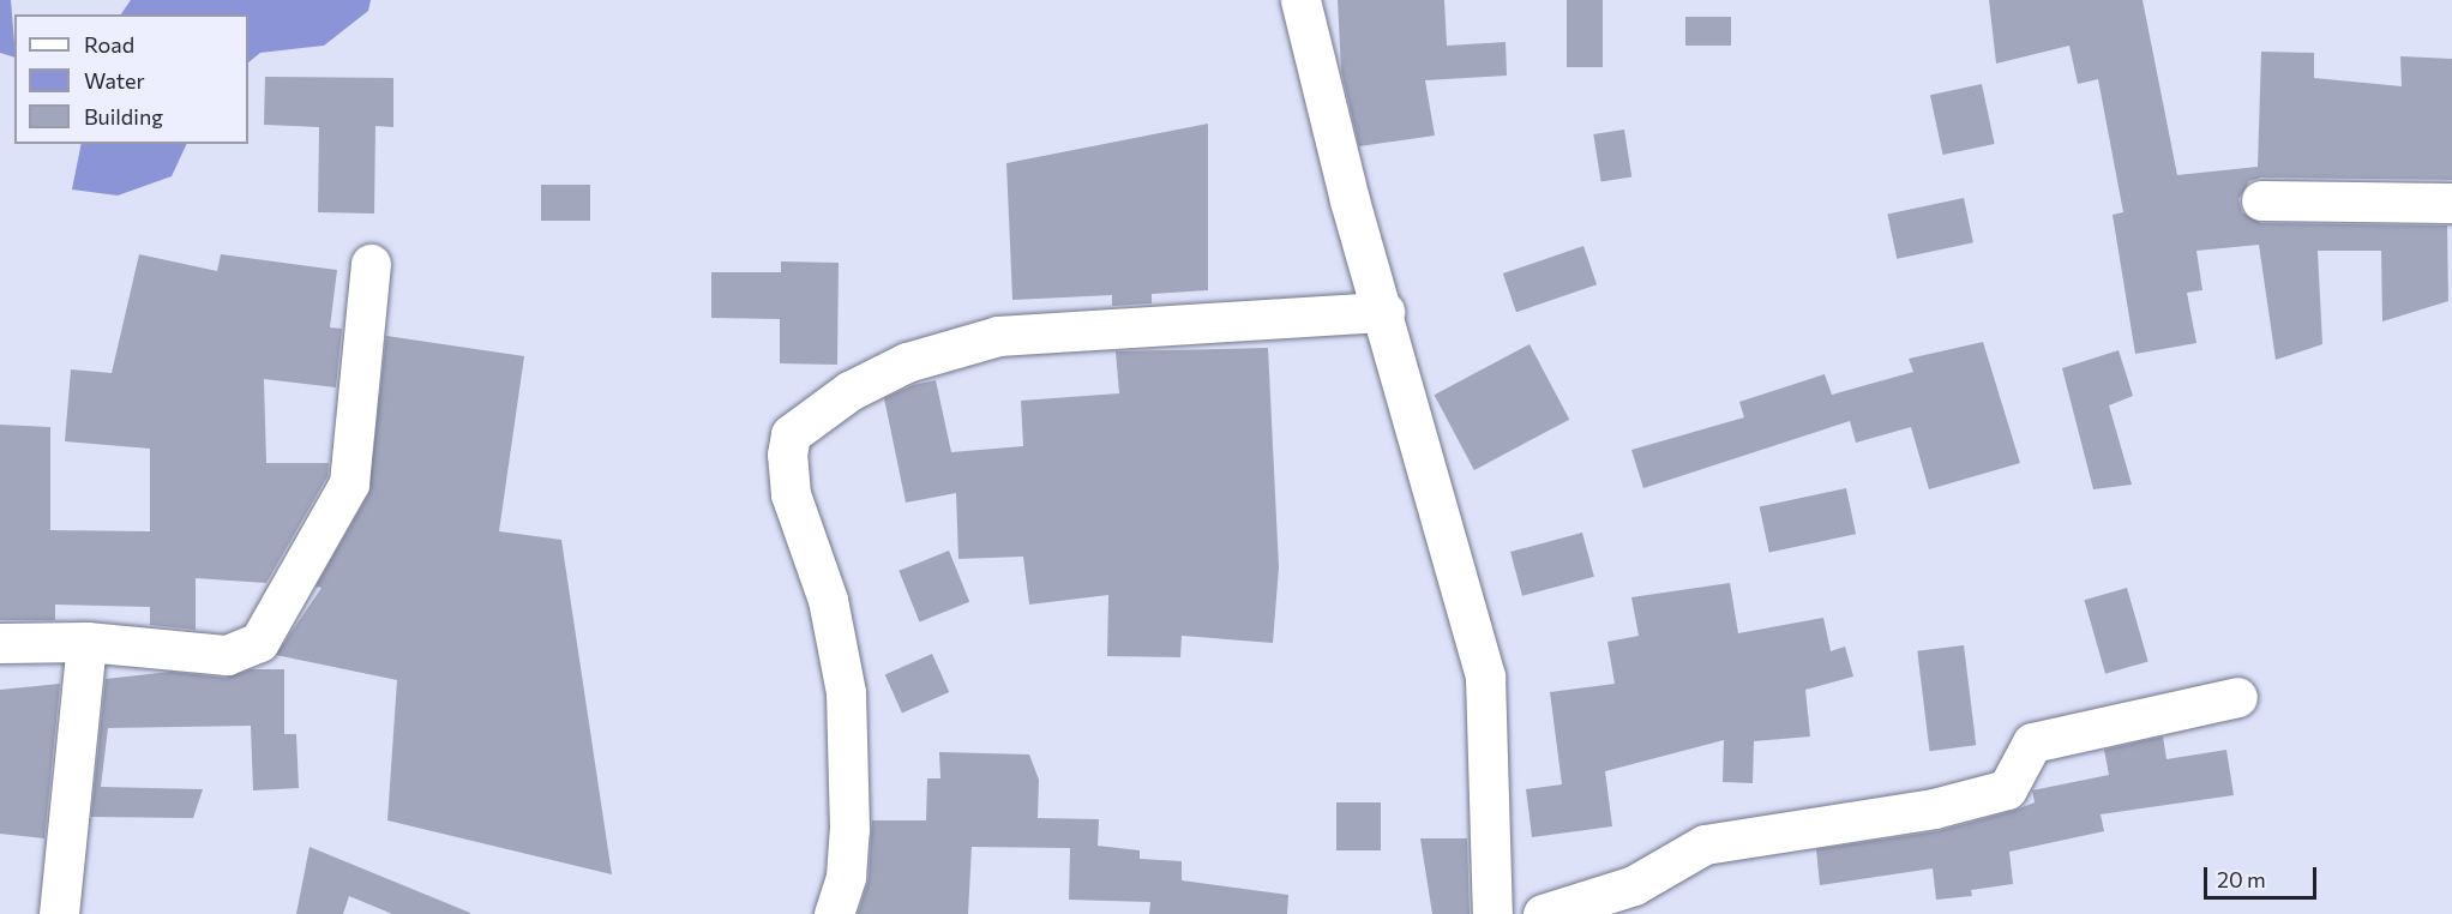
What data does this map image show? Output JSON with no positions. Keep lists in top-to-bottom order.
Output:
{
  "legend": ["Road", "Water", "Building"],
  "scale_bar": "20 m"
}
